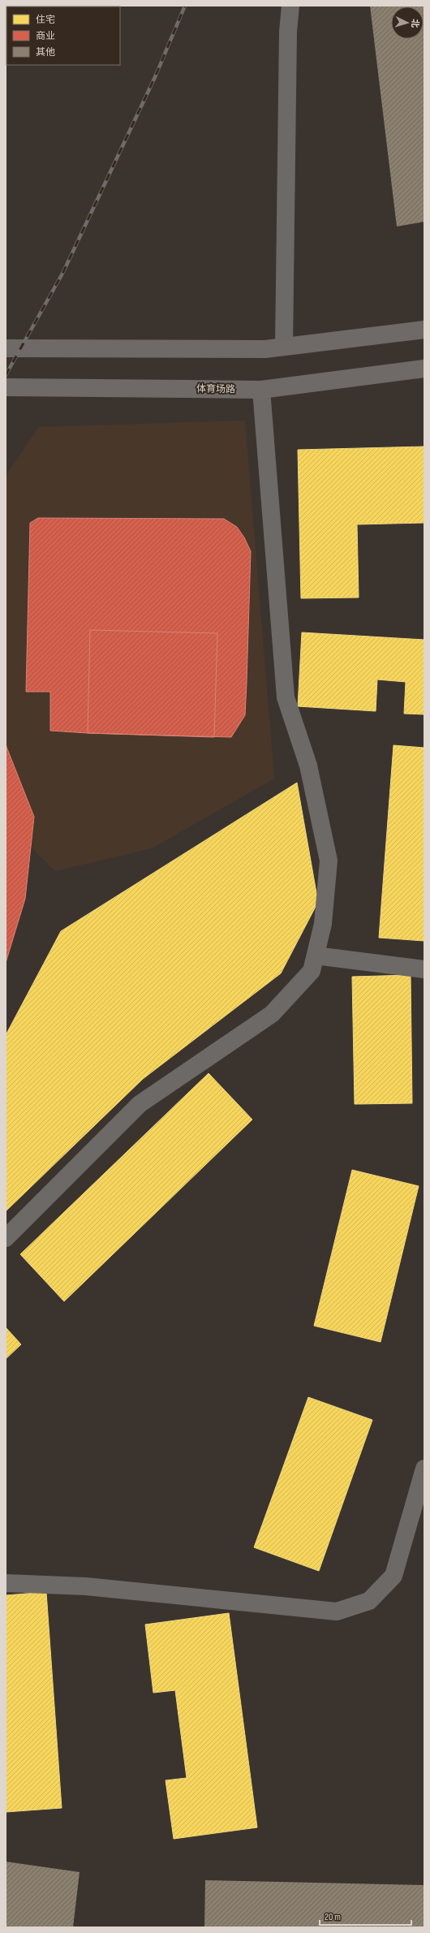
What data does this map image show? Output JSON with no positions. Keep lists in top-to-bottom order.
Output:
{
  "streets": {
    "main road": ["体育场路"]
  },
  "legend": ["住宅", "商业", "其他"],
  "scale_bar": "20 m",
  "north": "right"
}
